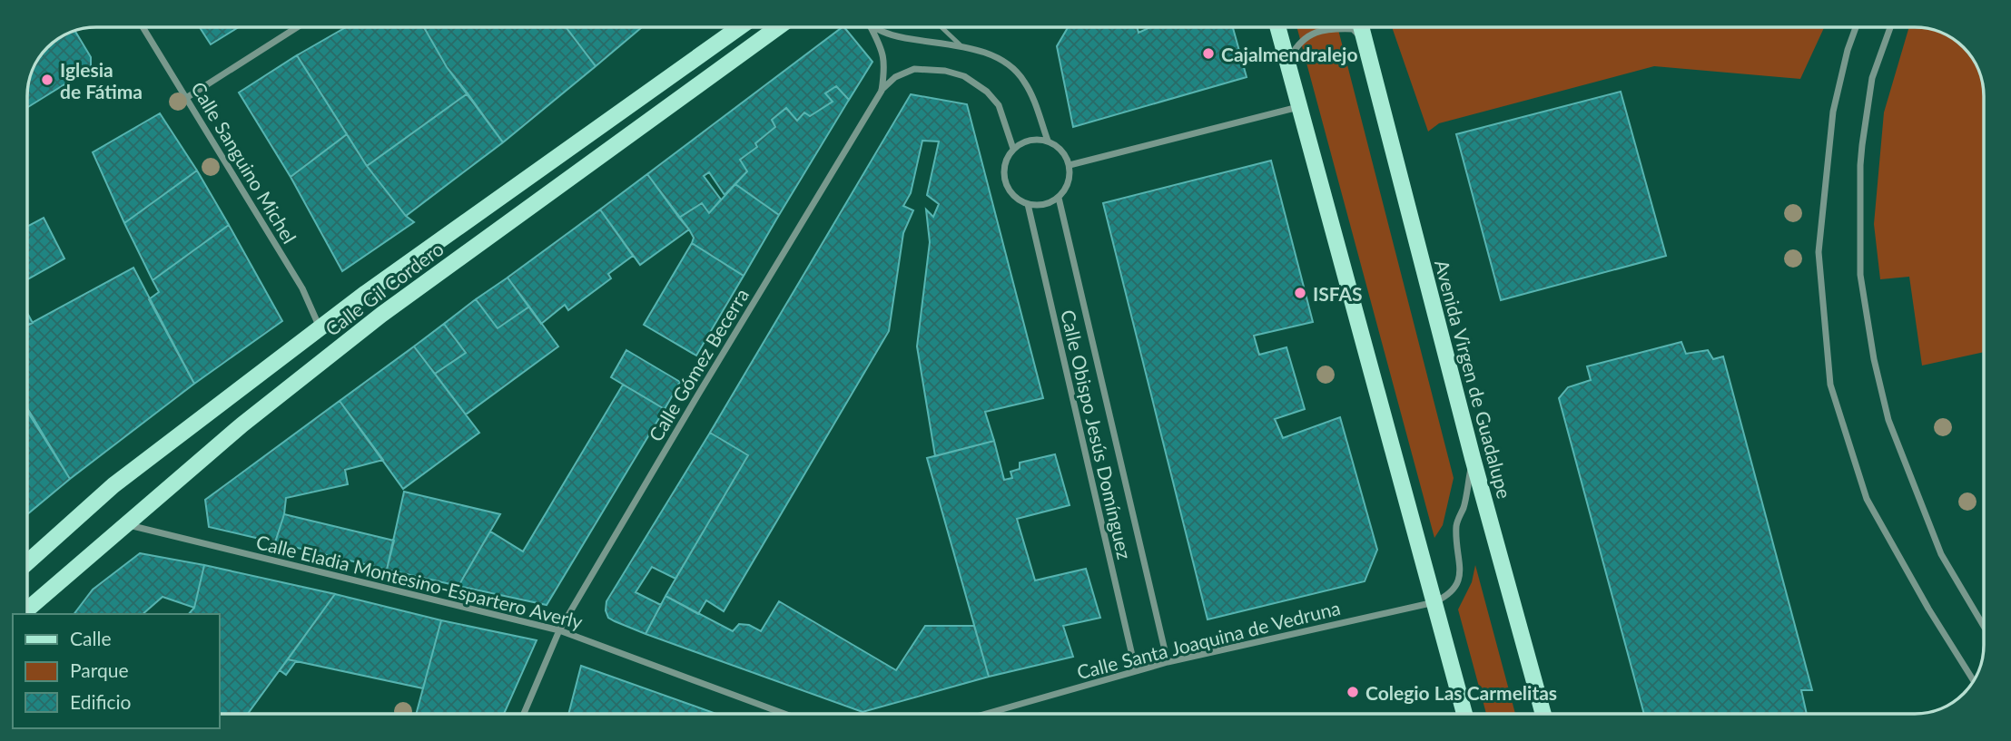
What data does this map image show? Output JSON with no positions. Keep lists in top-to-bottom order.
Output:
{
  "streets": {
    "main road": ["Calle Gil Cordero", "Avenida Virgen de Guadalupe"],
    "street": [
      "Calle Sanguino Michel",
      "Calle Gómez Becerra",
      "Calle Obispo Jesús Domínguez",
      "Calle Eladia Montesino-Espartero Averly",
      "Calle Santa Joaquina de Vedruna"
    ]
  },
  "crossings": [
    ["Calle Sanguino Michel", "Calle Gil Cordero"],
    ["Calle Gil Cordero", "Calle Eladia Montesino-Espartero Averly"],
    ["Calle Gómez Becerra", "Calle Eladia Montesino-Espartero Averly"],
    ["Calle Obispo Jesús Domínguez", "Calle Santa Joaquina de Vedruna"]
  ],
  "places": [
    "Cajalmendralejo",
    "Iglesia de Fátima",
    "ISFAS",
    "Colegio Las Carmelitas"
  ],
  "legend": ["Calle", "Parque", "Edificio"]
}
